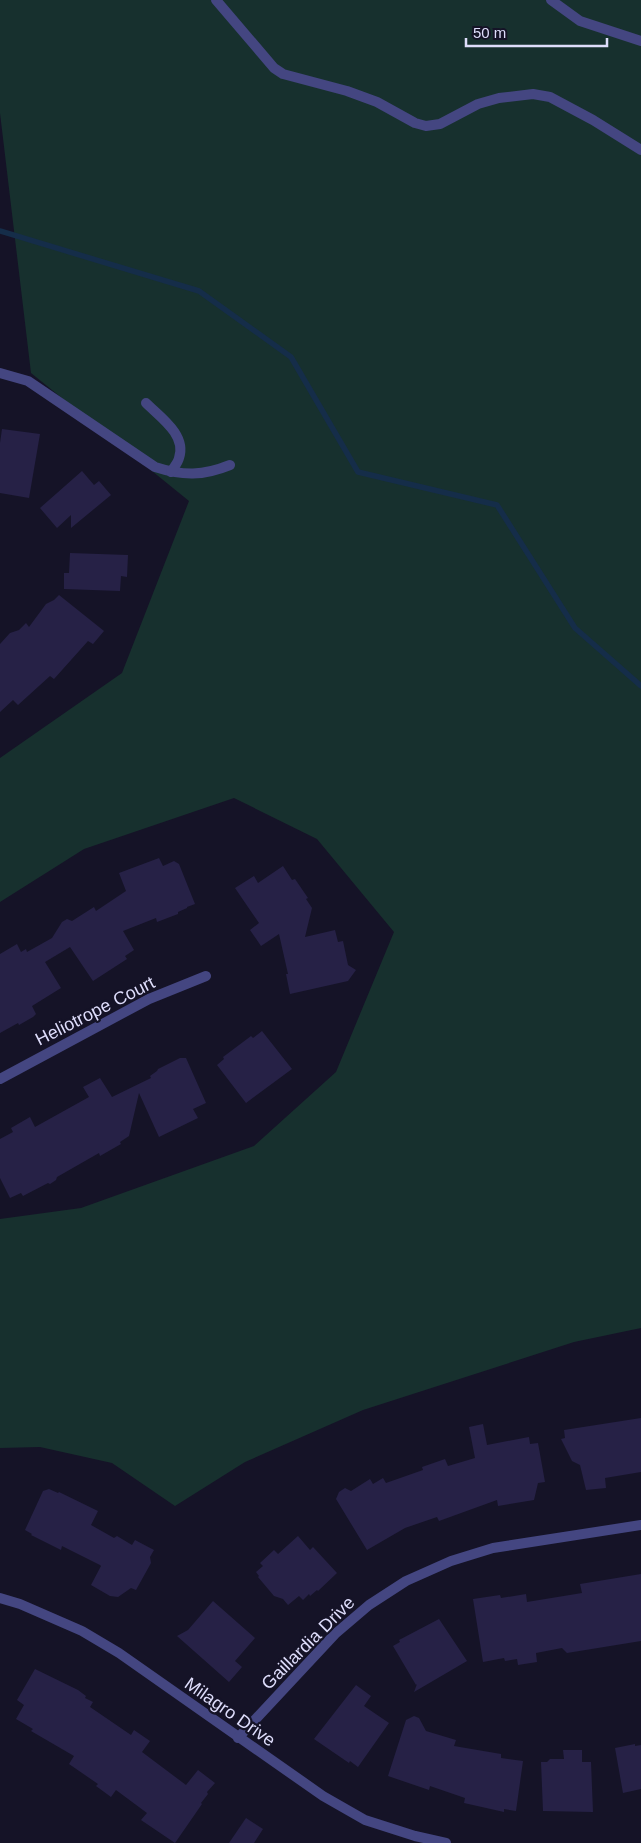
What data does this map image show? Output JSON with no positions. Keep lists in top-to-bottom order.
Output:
{
  "streets": {
    "street": ["Heliotrope Court", "Gaillardia Drive", "Milagro Drive"]
  },
  "crossings": [
    ["Gaillardia Drive", "Milagro Drive"]
  ],
  "scale_bar": "50 m"
}
